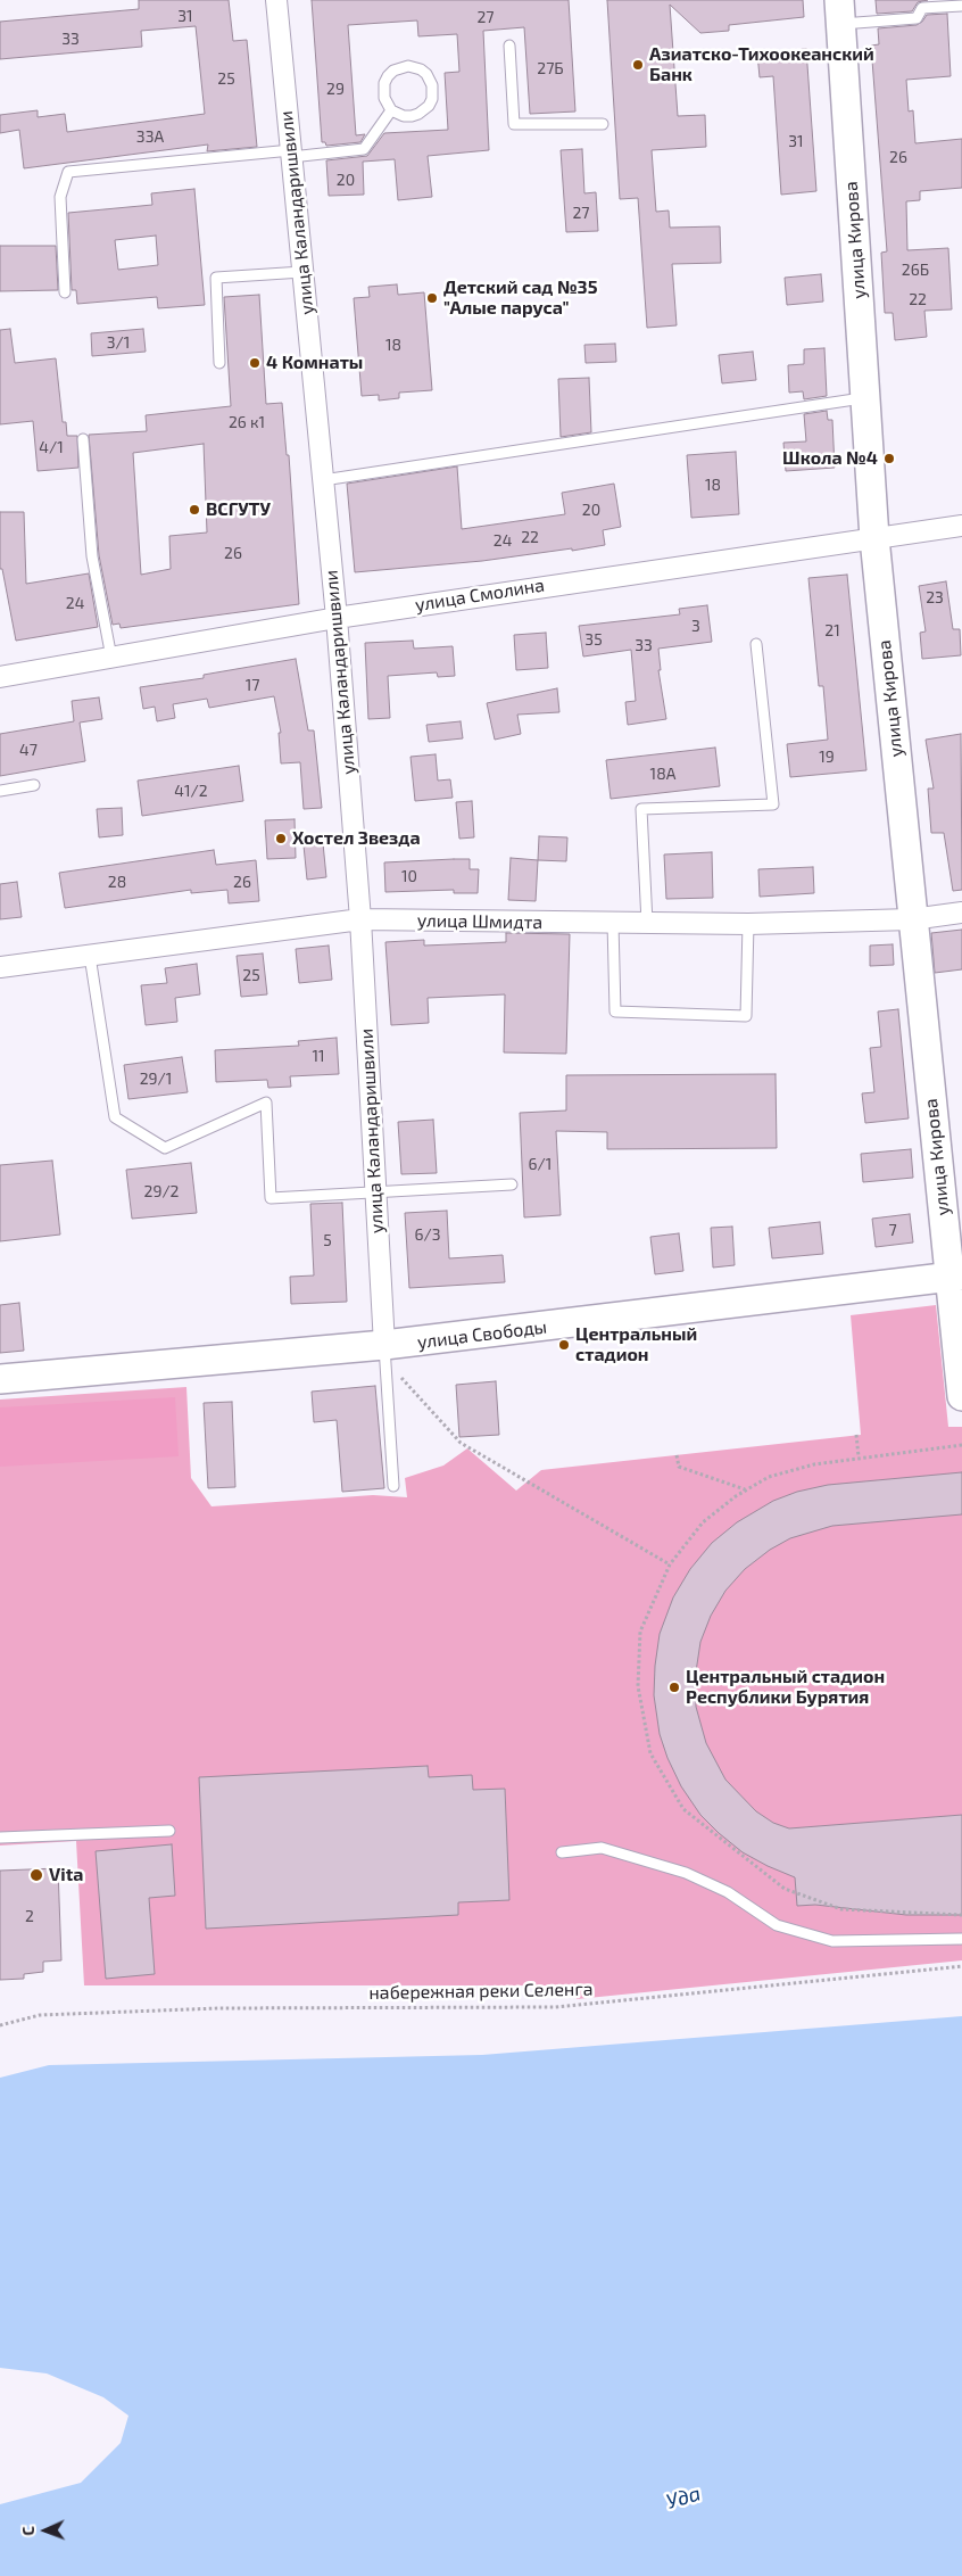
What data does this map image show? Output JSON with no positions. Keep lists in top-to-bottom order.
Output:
{
  "streets": {
    "street": [
      "улица Каландаришвили",
      "улица Кирова",
      "улица Смолина",
      "улица Шмидта",
      "улица Свободы"
    ],
    "path": ["набережная реки Селенга"]
  },
  "crossings": [
    ["улица Каландаришвили", "улица Смолина"],
    ["улица Каландаришвили", "улица Шмидта"],
    ["улица Каландаришвили", "улица Свободы"],
    ["улица Кирова", "улица Смолина"],
    ["улица Кирова", "улица Шмидта"],
    ["улица Кирова", "улица Свободы"]
  ],
  "water": ["Уда"],
  "places": [
    "Азиатско-Тихоокеанский Банк",
    "Детский сад №35 \"Алые паруса\"",
    "4 Комнаты",
    "Школа №4",
    "ВСГУТУ",
    "Хостел Звезда",
    "Центральный стадион",
    "Центральный стадион Республики Бурятия",
    "Vita"
  ],
  "house_numbers": [
    "31",
    "27",
    "33",
    "27Б",
    "25",
    "29",
    "33А",
    "31",
    "26",
    "20",
    "27",
    "26Б",
    "22",
    "3/1",
    "18",
    "26 к1",
    "4/1",
    "18",
    "20",
    "22",
    "24",
    "26",
    "23",
    "24",
    "3",
    "21",
    "35",
    "33",
    "17",
    "47",
    "19",
    "18А",
    "41/2",
    "10",
    "28",
    "26",
    "25",
    "11",
    "29/1",
    "6/1",
    "29/2",
    "7",
    "6/3",
    "5",
    "2"
  ],
  "north": "left"
}
